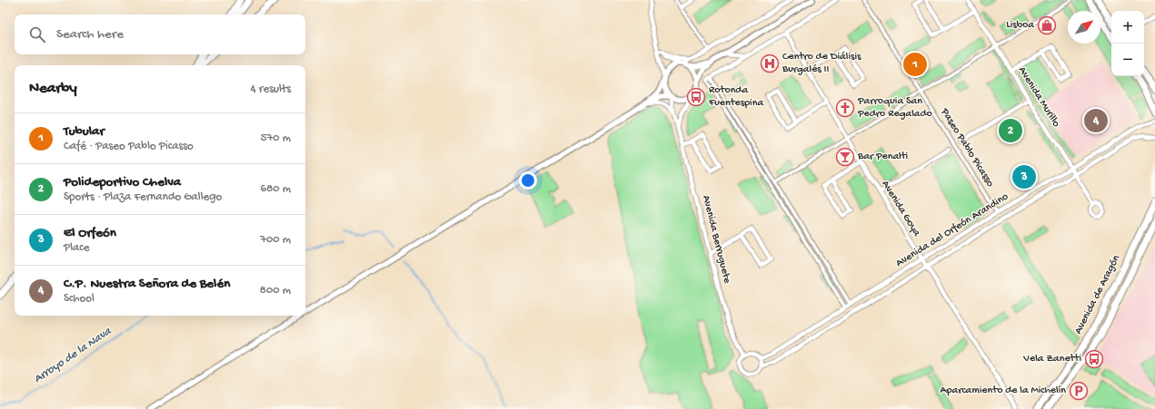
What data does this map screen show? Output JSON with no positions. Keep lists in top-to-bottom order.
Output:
{
  "streets": {
    "highway": ["Avenida de Aragón"],
    "street": [
      "Avenida Murillo",
      "Paseo Pablo Picasso",
      "Avenida Goya",
      "Avenida del Orfeón Arandino",
      "Avenida Berruguete"
    ]
  },
  "crossings": [
    ["Avenida Murillo", "Avenida del Orfeón Arandino"],
    ["Paseo Pablo Picasso", "Avenida del Orfeón Arandino"],
    ["Avenida Goya", "Avenida del Orfeón Arandino"],
    ["Avenida del Orfeón Arandino", "Avenida Berruguete"]
  ],
  "water": ["Arroyo de la Nava"],
  "places": {
    "shop": ["Lisboa"],
    "hospital": ["Centro de Diálisis Burgalés II"],
    "bus stop": ["Rotonda Fuentespina", "Vela Zanetti"],
    "church": ["Parroquia San Pedro Regalado"],
    "bar": ["Bar Penalti"],
    "parking": ["Aparcamiento de la Michelín"]
  },
  "north": "top right",
  "page": {
    "map_buttons": ["+", "−"],
    "search": "Search here",
    "pins": [
      "1",
      "4",
      "2",
      "3"
    ],
    "heading": ["Nearby", "4 results"],
    "list": [
      {
        "mark": "1",
        "name": "Tubular",
        "note": "Café · Paseo Pablo Picasso",
        "value": "570 m"
      },
      {
        "mark": "2",
        "name": "Polideportivo Chelva",
        "note": "Sports · Plaza Fernando Gallego",
        "value": "680 m"
      },
      {
        "mark": "3",
        "name": "El Orfeón",
        "note": "Place",
        "value": "700 m"
      },
      {
        "mark": "4",
        "name": "C.P. Nuestra Señora de Belén",
        "note": "School",
        "value": "800 m"
      }
    ]
  }
}
